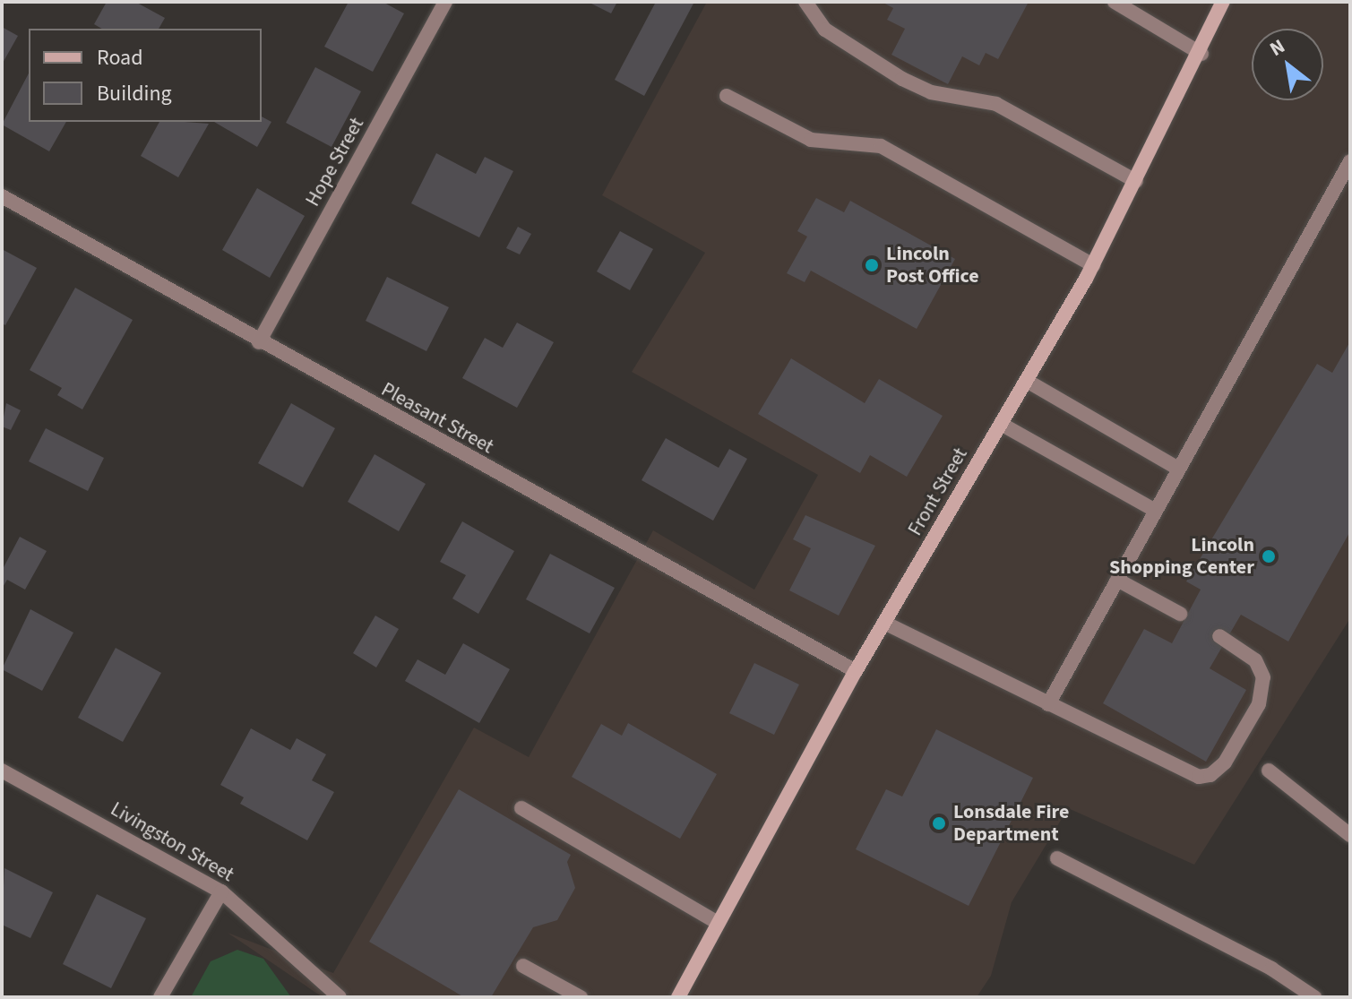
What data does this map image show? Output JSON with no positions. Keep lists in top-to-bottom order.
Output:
{
  "streets": {
    "main road": ["Front Street"],
    "street": ["Hope Street", "Pleasant Street", "Livingston Street"]
  },
  "crossings": [
    ["Hope Street", "Pleasant Street"],
    ["Pleasant Street", "Front Street"]
  ],
  "places": ["Lincoln Post Office", "Lincoln Shopping Center", "Lonsdale Fire Department"],
  "legend": ["Road", "Building"],
  "north": "top left"
}
